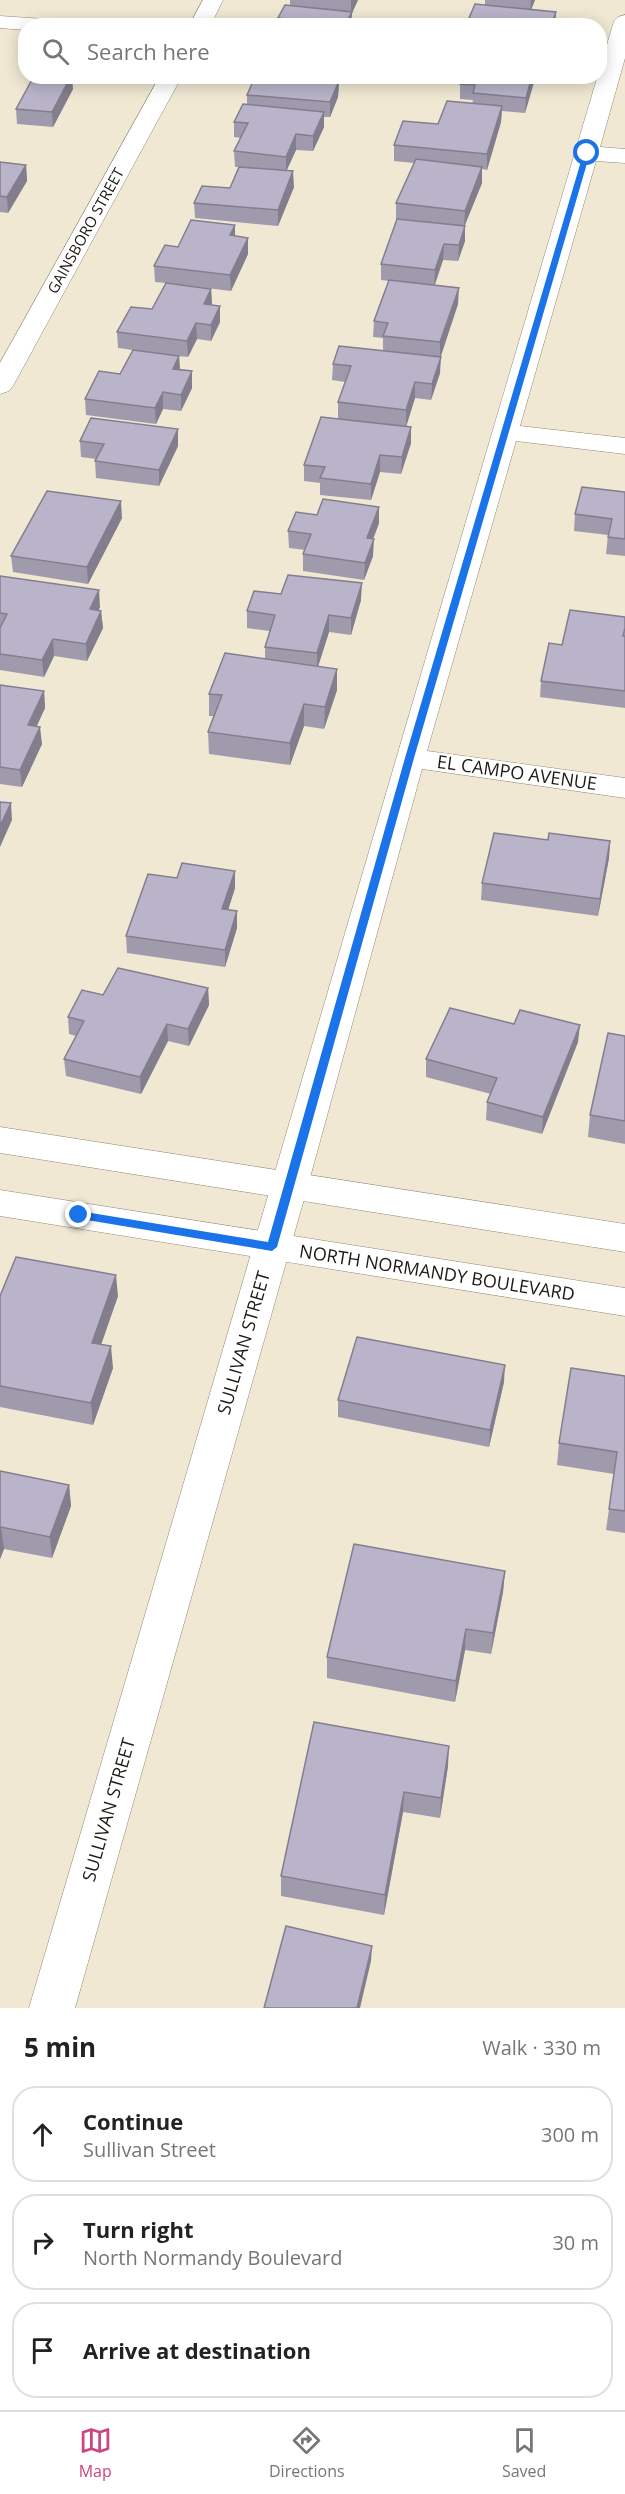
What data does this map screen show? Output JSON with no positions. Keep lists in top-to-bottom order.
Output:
{
  "streets": {
    "street": [
      "GAINSBORO STREET",
      "EL CAMPO AVENUE",
      "NORTH NORMANDY BOULEVARD",
      "SULLIVAN STREET"
    ]
  },
  "crossings": [
    ["EL CAMPO AVENUE", "SULLIVAN STREET"],
    ["NORTH NORMANDY BOULEVARD", "SULLIVAN STREET"]
  ],
  "page": {
    "search": "Search here",
    "heading": ["5 min", "Walk · 330 m"],
    "list": [
      ["Continue", "Sullivan Street", "300 m"],
      ["Turn right", "North Normandy Boulevard", "30 m"],
      "Arrive at destination"
    ],
    "nav": ["Map", "Directions", "Saved"]
  }
}
